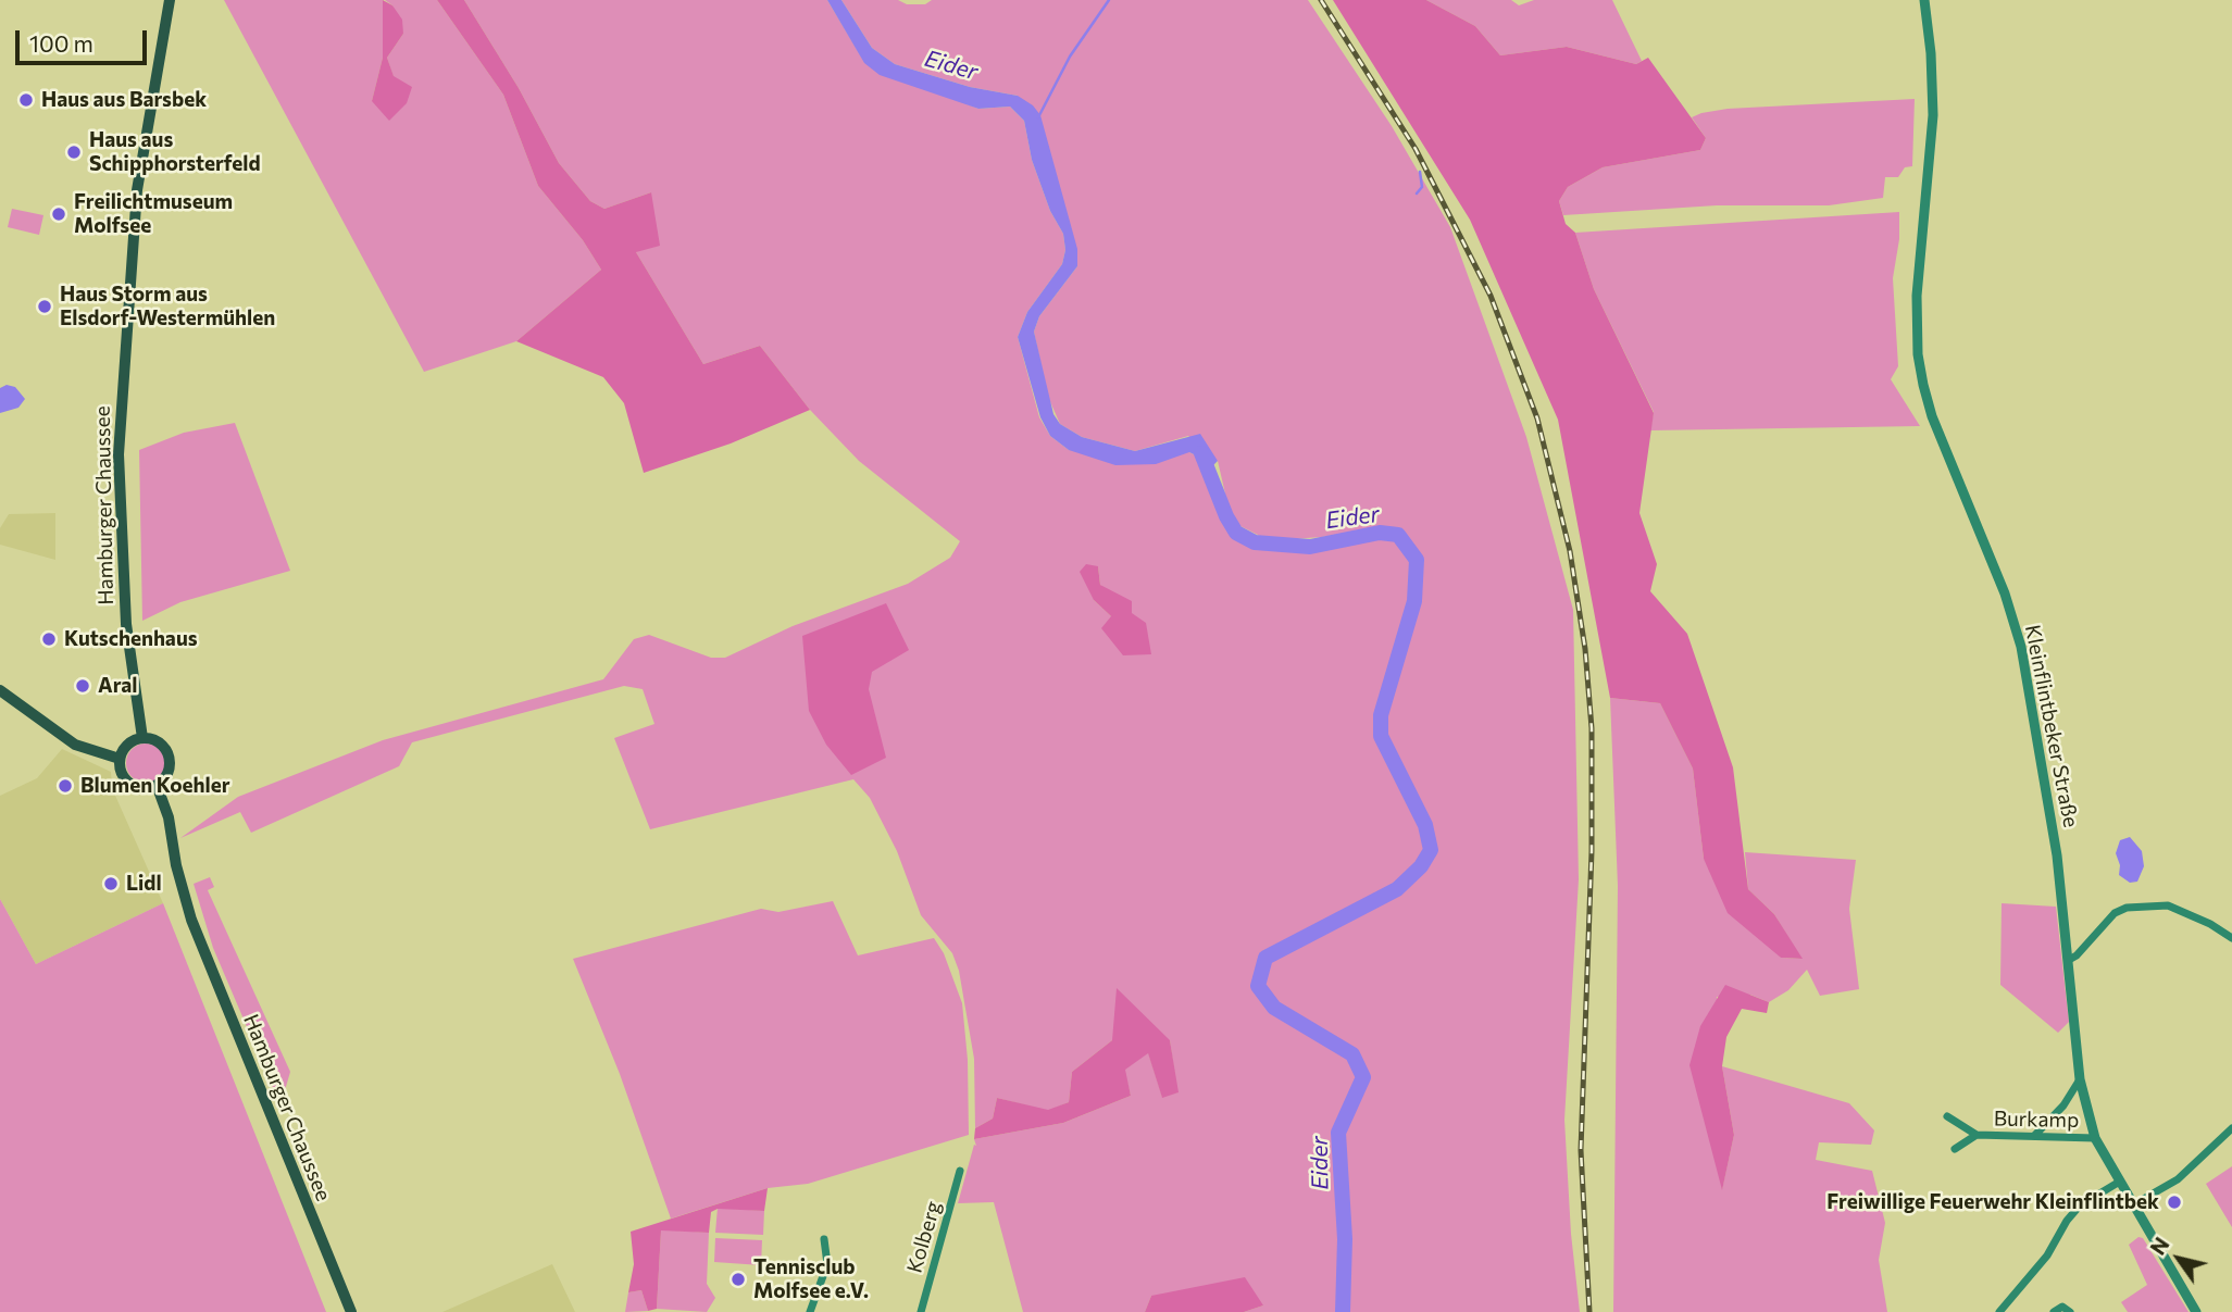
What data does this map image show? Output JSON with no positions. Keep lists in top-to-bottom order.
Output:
{
  "streets": {
    "main road": ["Hamburger Chaussee"],
    "street": ["Kleinflintbeker Straße", "Burkamp", "Kolberg"]
  },
  "crossings": [
    ["Kleinflintbeker Straße", "Burkamp"]
  ],
  "water": ["Eider"],
  "places": [
    "Haus aus Barsbek",
    "Haus aus Schipphorsterfeld",
    "Freilichtmuseum Molfsee",
    "Haus Storm aus Elsdorf-Westermühlen",
    "Kutschenhaus",
    "Aral",
    "Blumen Koehler",
    "Lidl",
    "Freiwillige Feuerwehr Kleinflintbek",
    "Tennisclub Molfsee e.V."
  ],
  "scale_bar": "100 m",
  "north": "top left"
}
